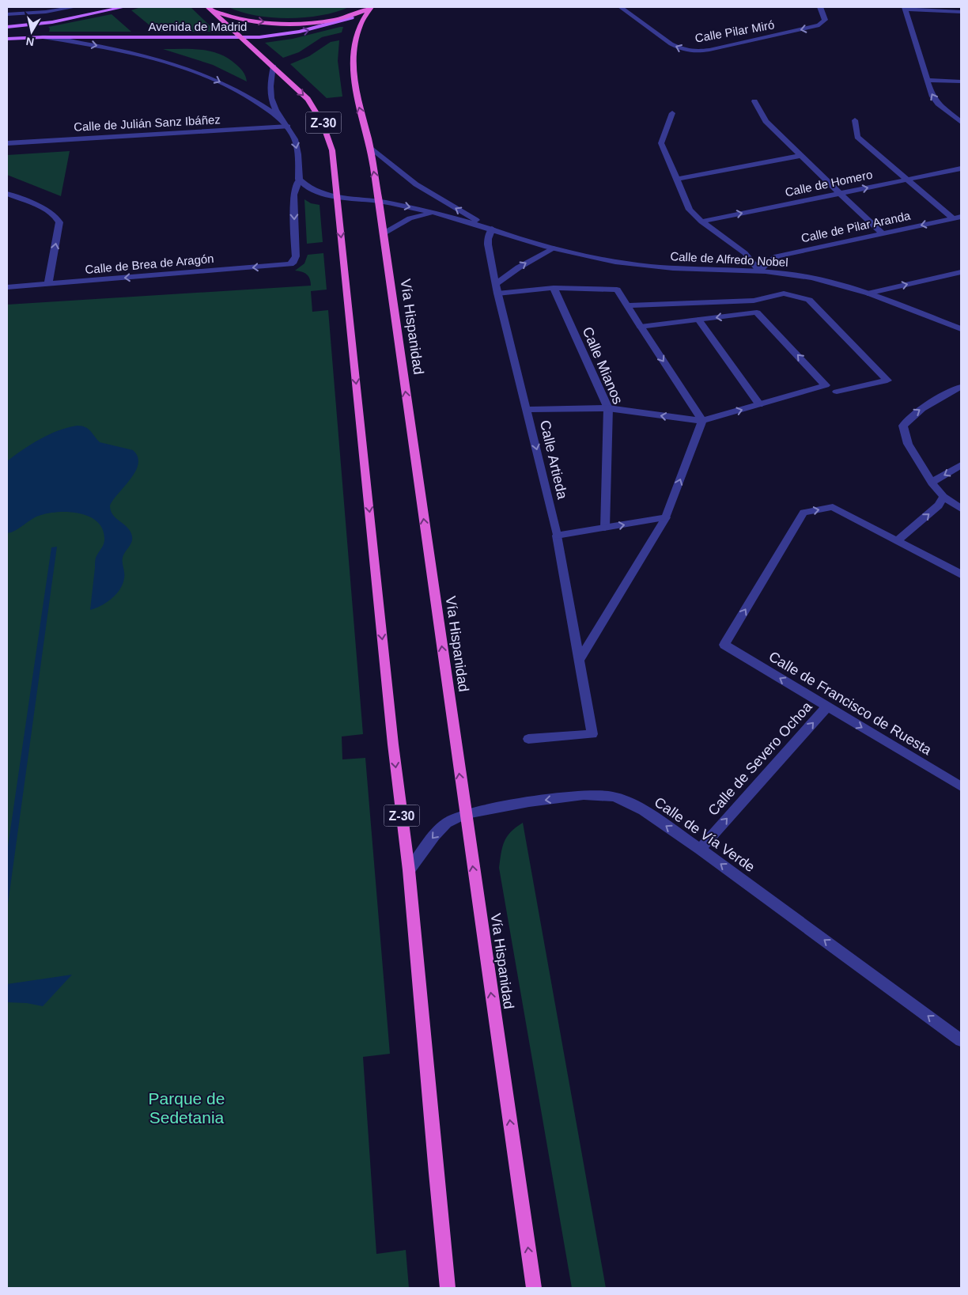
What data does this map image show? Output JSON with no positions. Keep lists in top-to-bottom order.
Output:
{
  "streets": {
    "highway": ["Z-30", "Vía Hispanidad"],
    "main road": ["Avenida de Madrid"],
    "street": [
      "Calle Pilar Miró",
      "Calle de Julián Sanz Ibáñez",
      "Calle de Homero",
      "Calle de Pilar Aranda",
      "Calle de Alfredo Nobel",
      "Calle de Brea de Aragón",
      "Calle Mianos",
      "Calle Artieda",
      "Calle de Francisco de Ruesta",
      "Calle de Severo Ochoa",
      "Calle de Vía Verde"
    ]
  },
  "crossings": [
    ["Avenida de Madrid", "Vía Hispanidad"],
    ["Calle de Pilar Aranda", "Calle de Alfredo Nobel"],
    ["Calle de Alfredo Nobel", "Calle de Brea de Aragón"],
    ["Calle de Alfredo Nobel", "Vía Hispanidad"],
    ["Calle de Alfredo Nobel", "Calle Artieda"],
    ["Vía Hispanidad", "Calle de Vía Verde"],
    ["Calle de Francisco de Ruesta", "Calle de Severo Ochoa"],
    ["Calle de Severo Ochoa", "Calle de Vía Verde"]
  ],
  "one_way": [
    "Calle Pilar Miró",
    "Calle de Brea de Aragón",
    "Calle de Severo Ochoa",
    "Calle de Vía Verde"
  ],
  "parks": ["Parque de Sedetania"],
  "north": "bottom"
}
